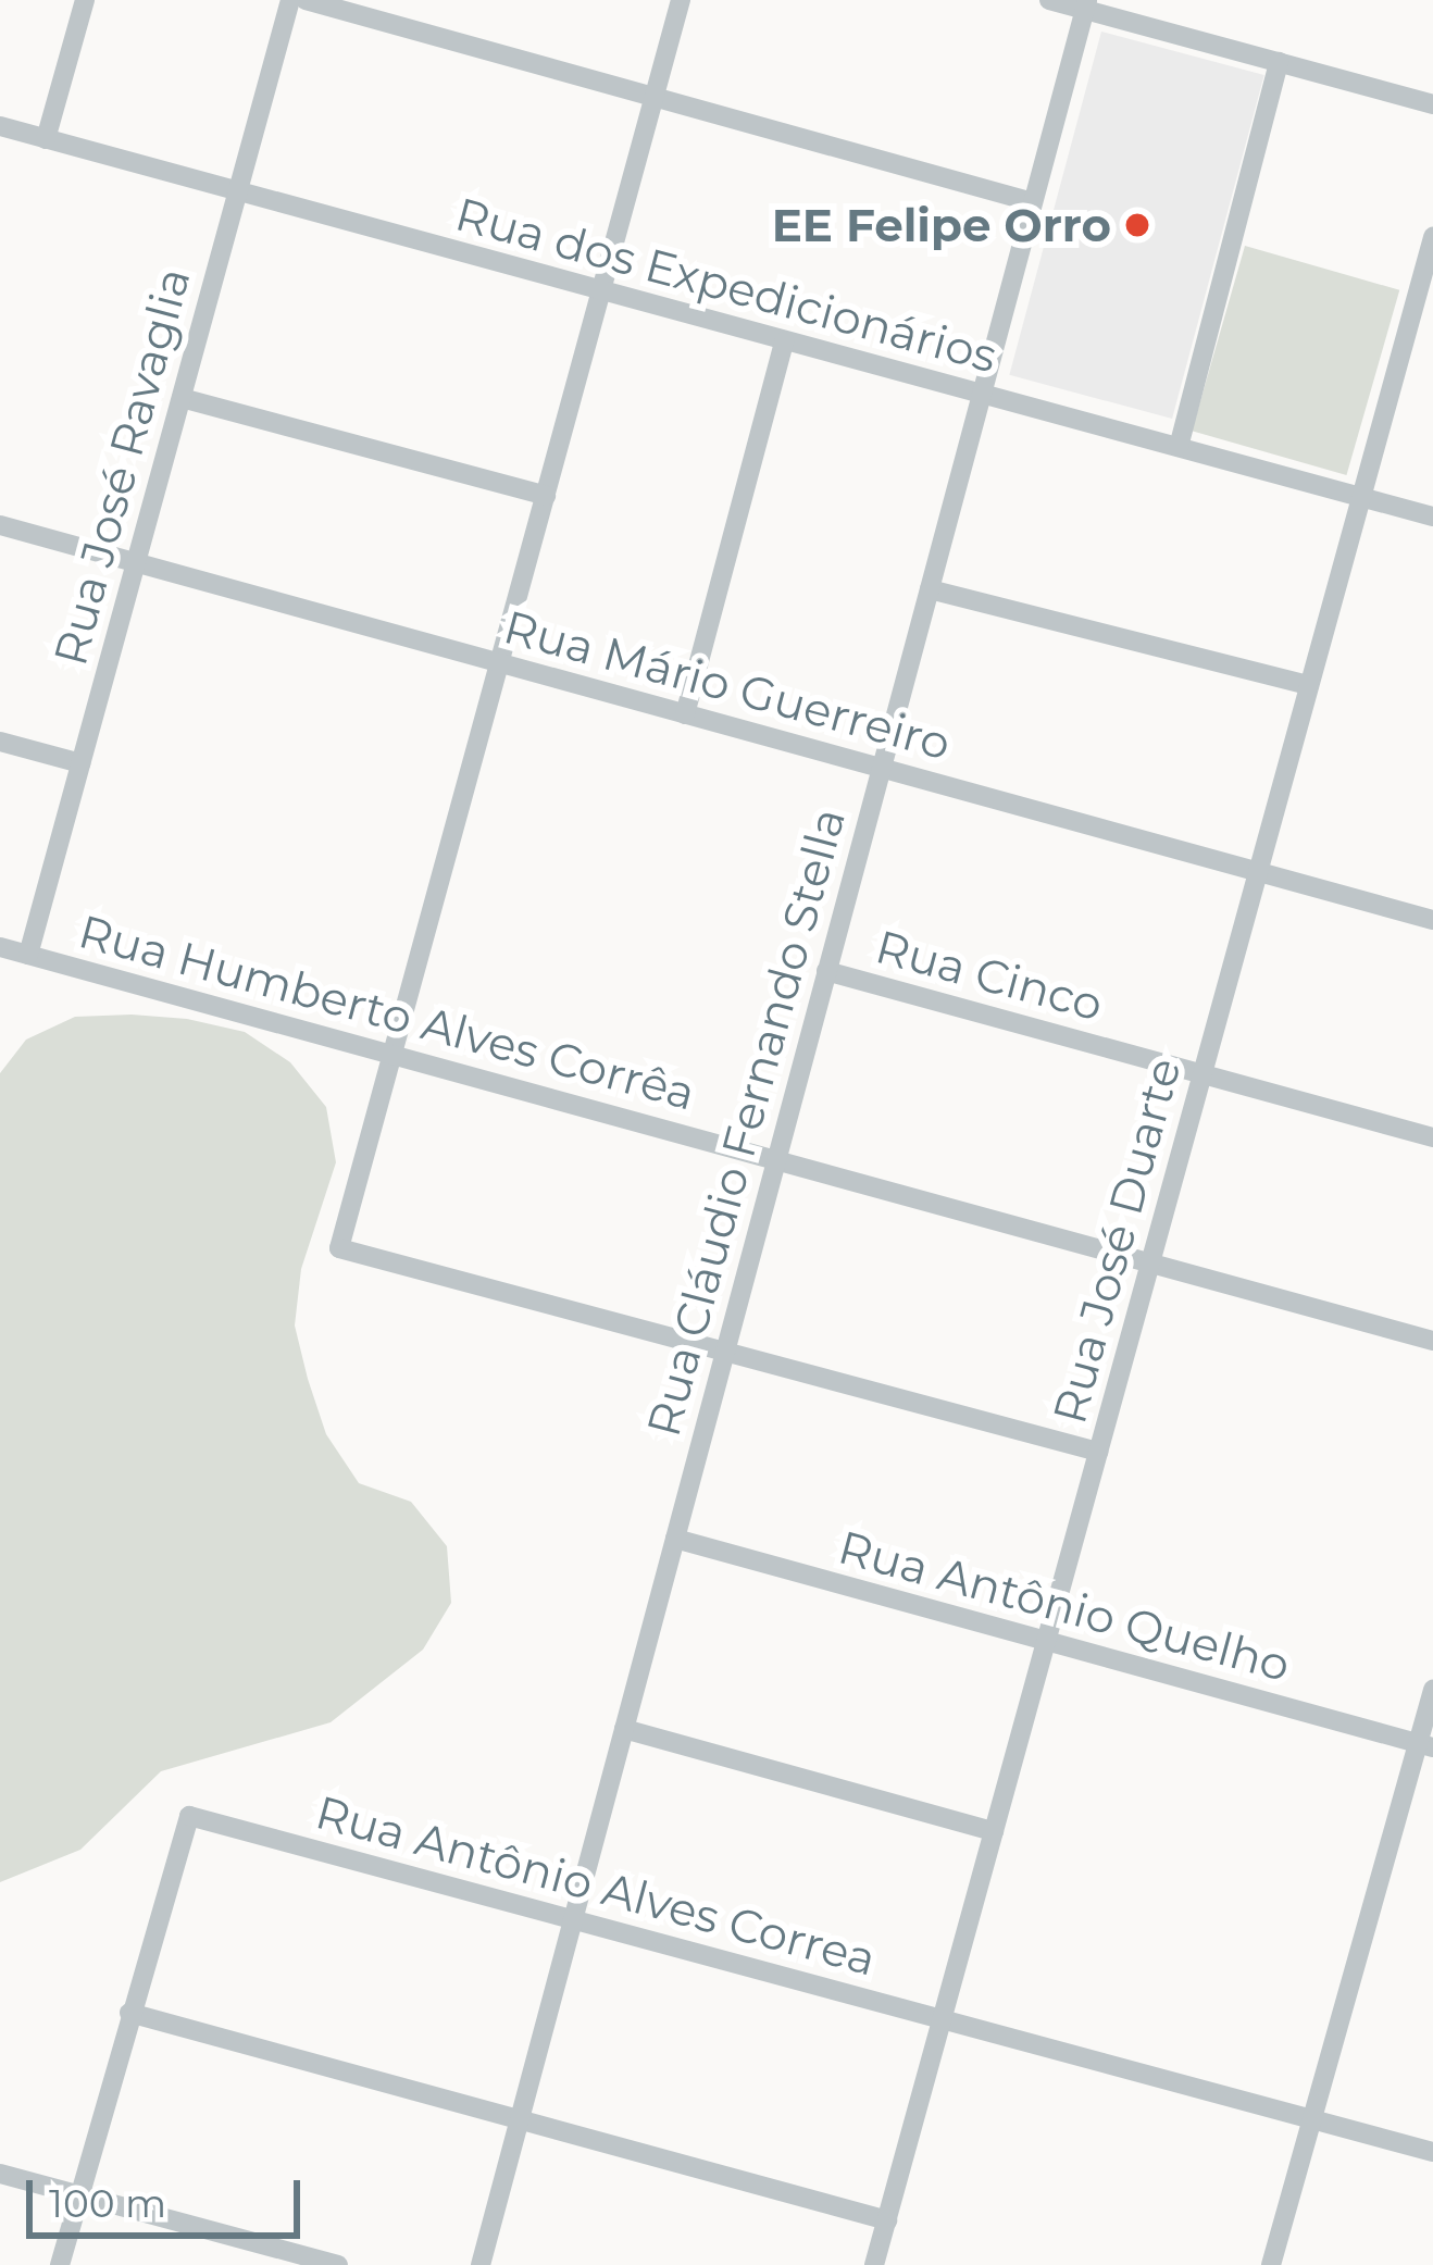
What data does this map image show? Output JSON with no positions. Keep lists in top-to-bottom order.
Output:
{
  "streets": {
    "street": [
      "Rua dos Expedicionários",
      "Rua José Ravaglia",
      "Rua Mário Guerreiro",
      "Rua Cinco",
      "Rua Humberto Alves Corrêa",
      "Rua Cláudio Fernando Stella",
      "Rua José Duarte",
      "Rua Antônio Quelho",
      "Rua Antônio Alves Correa"
    ]
  },
  "crossings": [
    ["Rua dos Expedicionários", "Rua José Ravaglia"],
    ["Rua dos Expedicionários", "Rua Cláudio Fernando Stella"],
    ["Rua dos Expedicionários", "Rua José Duarte"],
    ["Rua José Ravaglia", "Rua Mário Guerreiro"],
    ["Rua José Ravaglia", "Rua Humberto Alves Corrêa"],
    ["Rua Mário Guerreiro", "Rua Cláudio Fernando Stella"],
    ["Rua Mário Guerreiro", "Rua José Duarte"],
    ["Rua Cinco", "Rua Cláudio Fernando Stella"],
    ["Rua Cinco", "Rua José Duarte"],
    ["Rua Humberto Alves Corrêa", "Rua Cláudio Fernando Stella"],
    ["Rua Humberto Alves Corrêa", "Rua José Duarte"],
    ["Rua Cláudio Fernando Stella", "Rua Antônio Quelho"],
    ["Rua Cláudio Fernando Stella", "Rua Antônio Alves Correa"],
    ["Rua José Duarte", "Rua Antônio Quelho"],
    ["Rua José Duarte", "Rua Antônio Alves Correa"]
  ],
  "places": ["EE Felipe Orro"],
  "scale_bar": "100 m"
}
